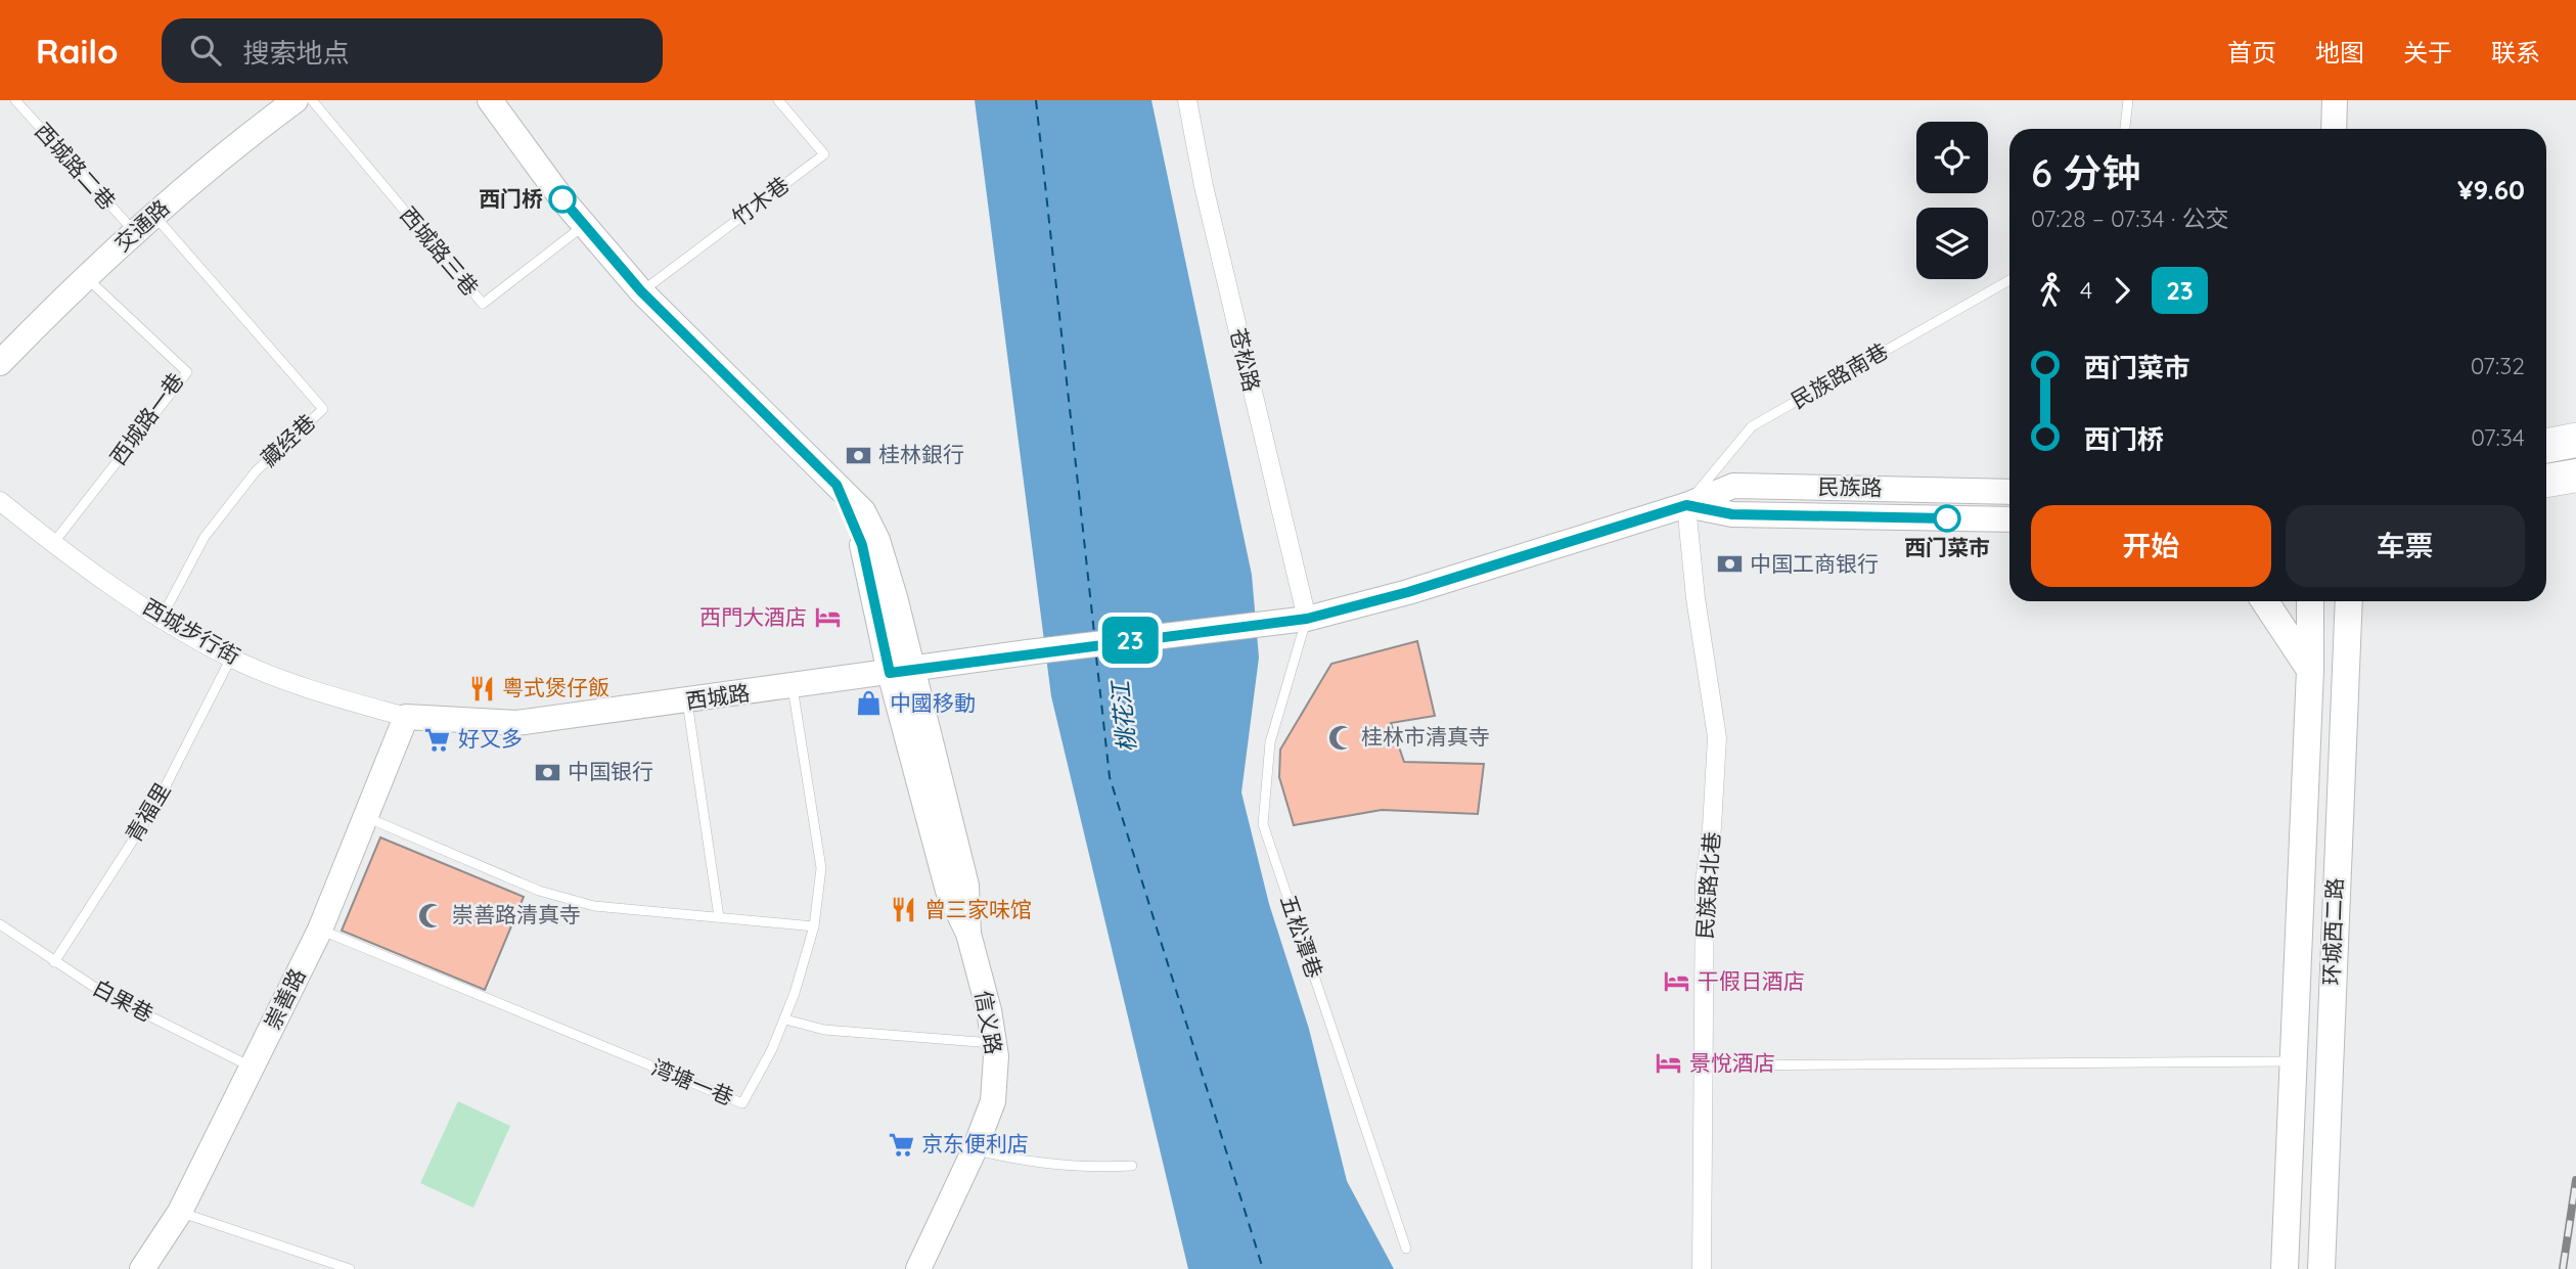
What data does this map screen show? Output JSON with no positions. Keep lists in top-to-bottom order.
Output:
{
  "streets": {
    "main road": [
      "交通路",
      "民族路",
      "西城路",
      "环城西二路",
      "崇善路",
      "信义路"
    ],
    "street": ["苍松路", "西城步行街", "民族路北巷"],
    "lane": [
      "西城路二巷",
      "竹木巷",
      "西城路三巷",
      "民族路南巷",
      "西城路一巷",
      "藏经巷",
      "青福里",
      "五松潭巷",
      "白果巷",
      "湾塘一巷"
    ]
  },
  "crossings": [
    ["西城路二巷", "交通路"],
    ["竹木巷", "信义路"],
    ["交通路", "西城路一巷"],
    ["交通路", "藏经巷"],
    ["苍松路", "民族路"],
    ["苍松路", "西城路"],
    ["苍松路", "五松潭巷"],
    ["民族路南巷", "民族路"],
    ["民族路南巷", "民族路北巷"],
    ["西城路一巷", "西城步行街"],
    ["藏经巷", "西城步行街"],
    ["民族路", "西城路"],
    ["民族路", "民族路北巷"],
    ["民族路", "五松潭巷"],
    ["西城步行街", "西城路"],
    ["西城步行街", "青福里"],
    ["西城步行街", "崇善路"],
    ["西城路", "五松潭巷"],
    ["西城路", "崇善路"],
    ["西城路", "信义路"],
    ["西城路", "湾塘一巷"],
    ["青福里", "白果巷"],
    ["崇善路", "白果巷"],
    ["崇善路", "湾塘一巷"]
  ],
  "water": ["桃花江"],
  "places": {
    "other": ["西门桥", "西门菜市"],
    "bank": ["桂林銀行", "中国工商银行", "中国银行"],
    "hotel": ["西門大酒店", "干假日酒店", "景悅酒店"],
    "restaurant": ["粵式煲仔飯", "曾三家味馆"],
    "shop": ["中國移動"],
    "mosque": ["桂林市清真寺", "崇善路清真寺"],
    "supermarket": ["好又多", "京东便利店"]
  },
  "lines": ["bus line 23"],
  "page": {
    "header": "Railo",
    "search": "搜索地点",
    "nav": [
      "首页",
      "地图",
      "关于",
      "联系"
    ],
    "on_map": "23",
    "heading": ["6 分钟", "07:28 – 07:34 · 公交", "¥9.60"],
    "legs": ["4", "23"],
    "list": [
      {
        "name": "西门菜市",
        "value": "07:32"
      },
      {
        "name": "西门桥",
        "value": "07:34"
      }
    ],
    "buttons": ["开始", "车票"]
  }
}
